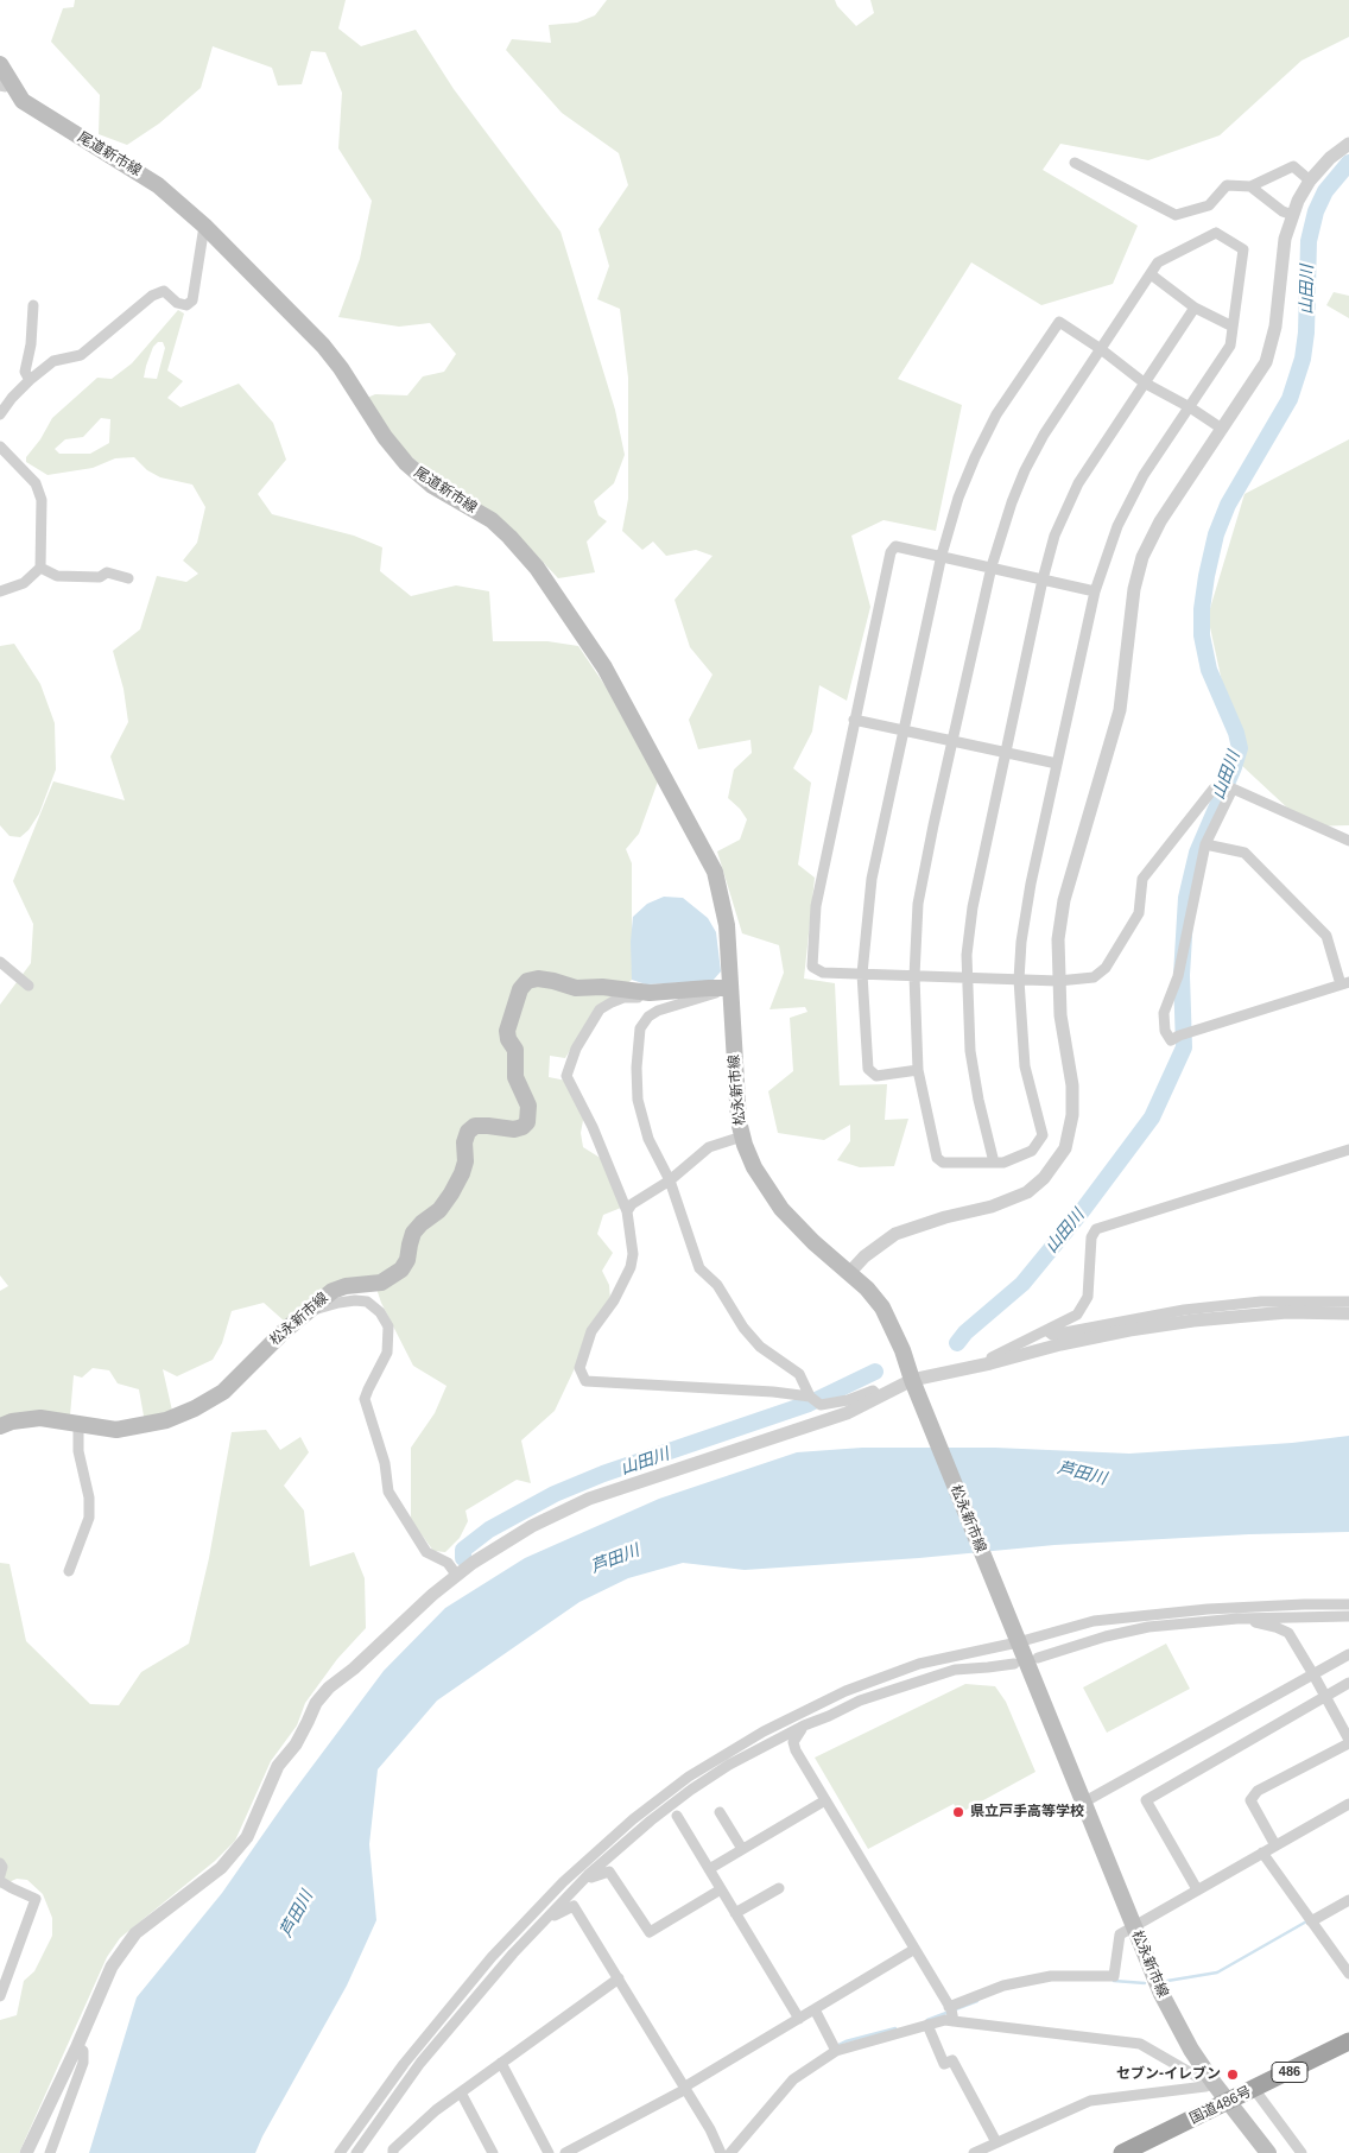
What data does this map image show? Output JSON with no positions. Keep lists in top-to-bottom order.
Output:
{
  "streets": {
    "highway": ["486", "国道486号"],
    "main road": ["尾道新市線", "松永新市線"]
  },
  "crossings": [
    ["尾道新市線", "松永新市線"],
    ["松永新市線", "国道486号"]
  ],
  "water": ["山田川", "芦田川"],
  "places": ["県立戸手高等学校", "セブン-イレブン"]
}
